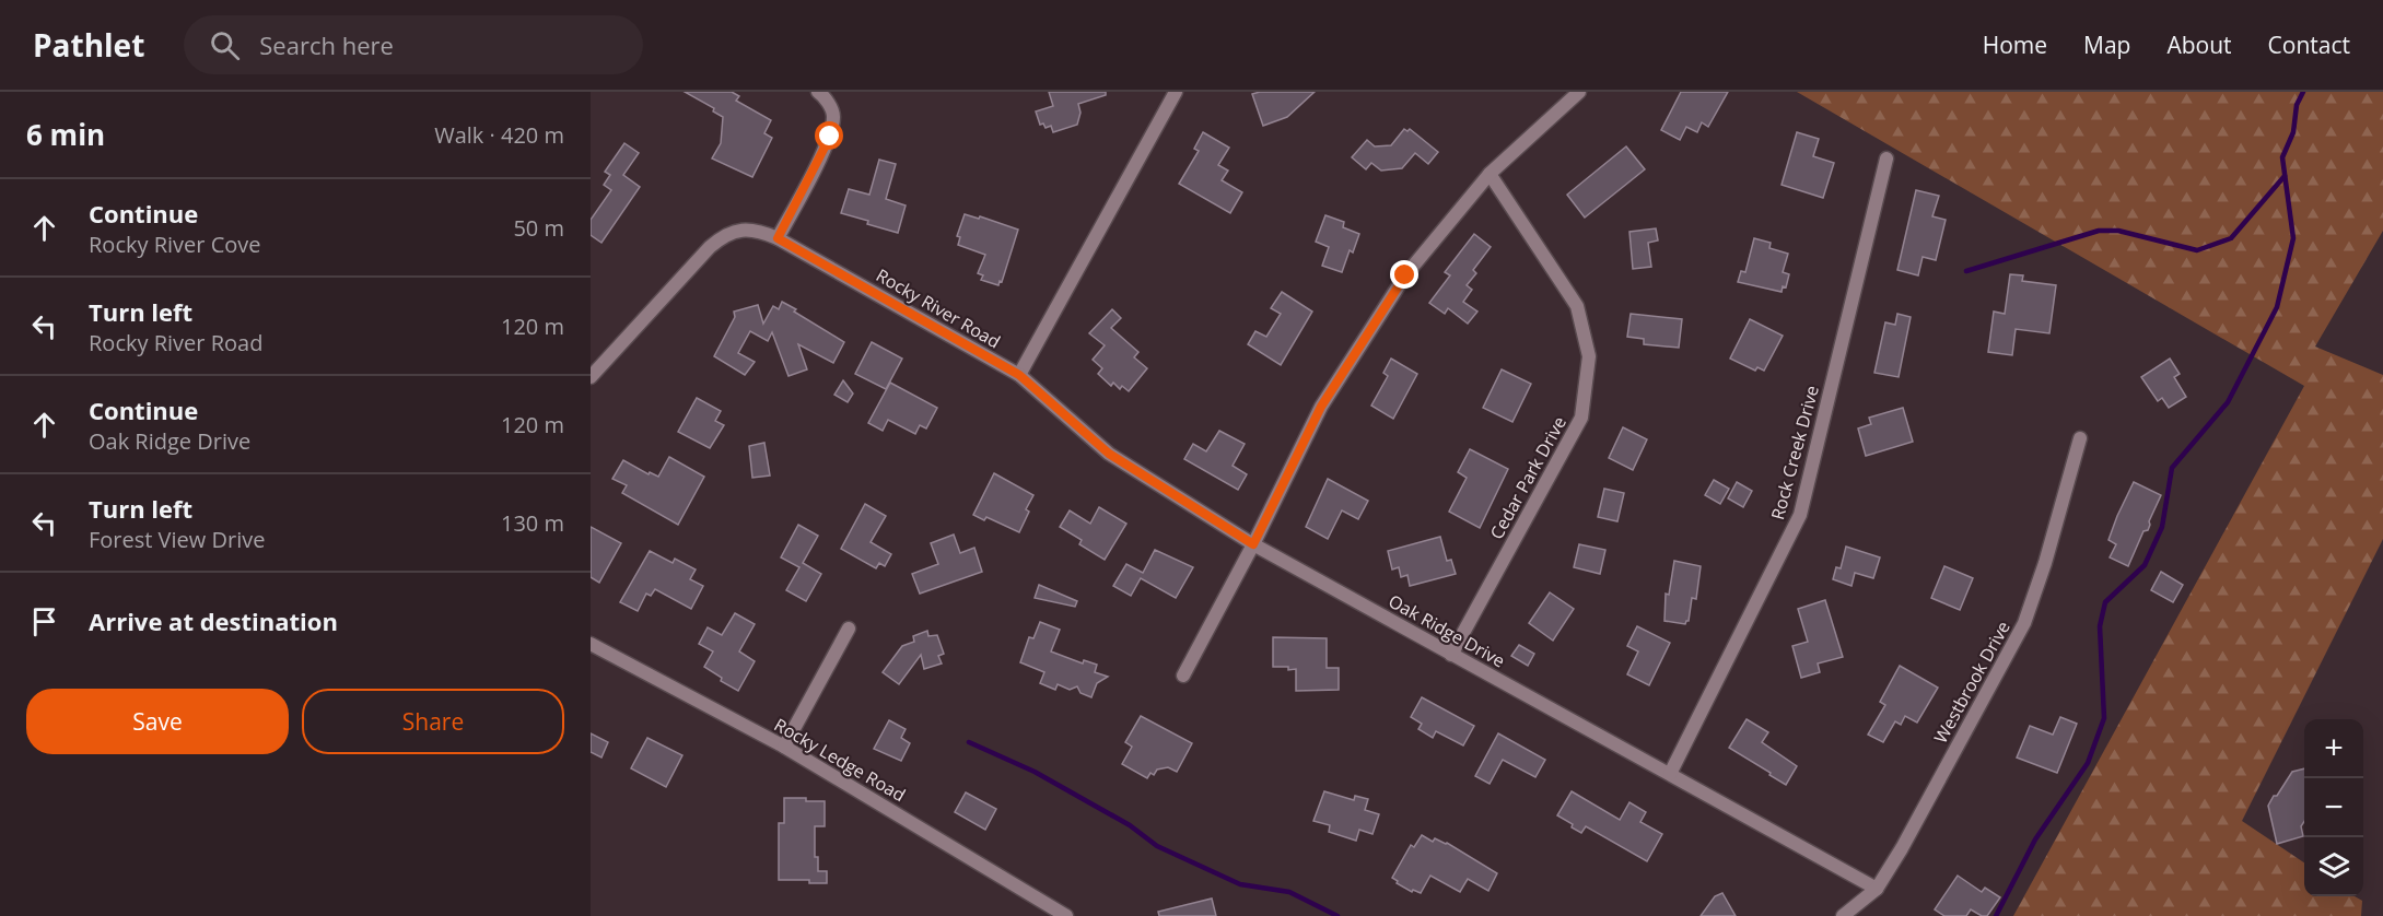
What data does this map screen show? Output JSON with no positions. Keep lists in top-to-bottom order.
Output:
{
  "streets": {
    "street": [
      "Rocky River Road",
      "Rock Creek Drive",
      "Cedar Park Drive",
      "Oak Ridge Drive",
      "Westbrook Drive",
      "Rocky Ledge Road"
    ]
  },
  "crossings": [
    ["Rocky River Road", "Oak Ridge Drive"],
    ["Rock Creek Drive", "Oak Ridge Drive"],
    ["Cedar Park Drive", "Oak Ridge Drive"],
    ["Oak Ridge Drive", "Westbrook Drive"]
  ],
  "page": {
    "header": "Pathlet",
    "search": "Search here",
    "nav": [
      "Home",
      "Map",
      "About",
      "Contact"
    ],
    "heading": ["6 min", "Walk · 420 m"],
    "list": [
      ["Continue", "Rocky River Cove", "50 m"],
      ["Turn left", "Rocky River Road", "120 m"],
      ["Continue", "Oak Ridge Drive", "120 m"],
      ["Turn left", "Forest View Drive", "130 m"],
      "Arrive at destination"
    ],
    "buttons": ["Save", "Share"],
    "map_buttons": ["+", "−"]
  }
}
